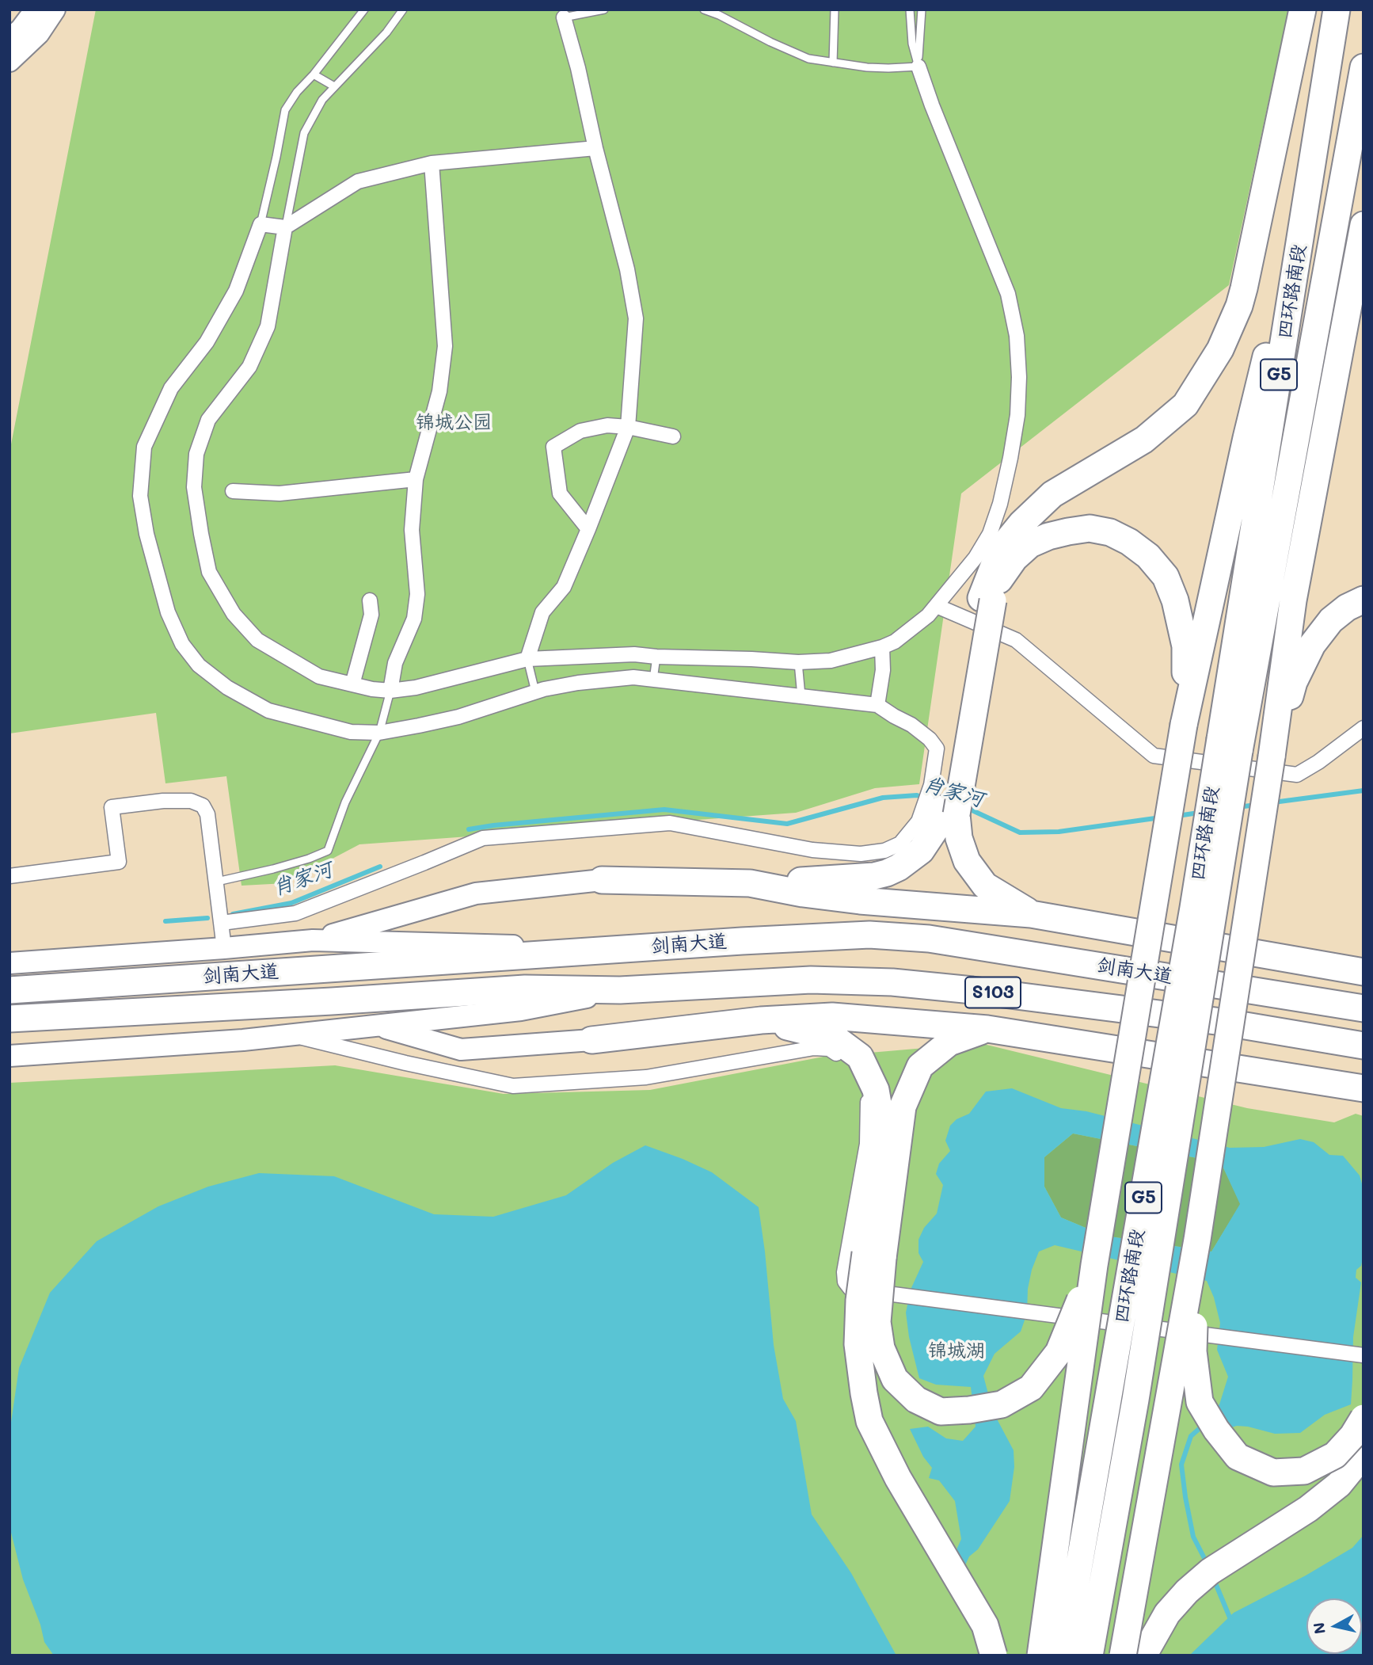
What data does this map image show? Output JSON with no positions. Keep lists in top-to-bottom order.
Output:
{
  "streets": {
    "highway": [
      "四环路南段",
      "G5",
      "剑南大道",
      "S103"
    ]
  },
  "water": ["肖家河"],
  "parks": ["锦城公园", "锦城湖"],
  "north": "left"
}
